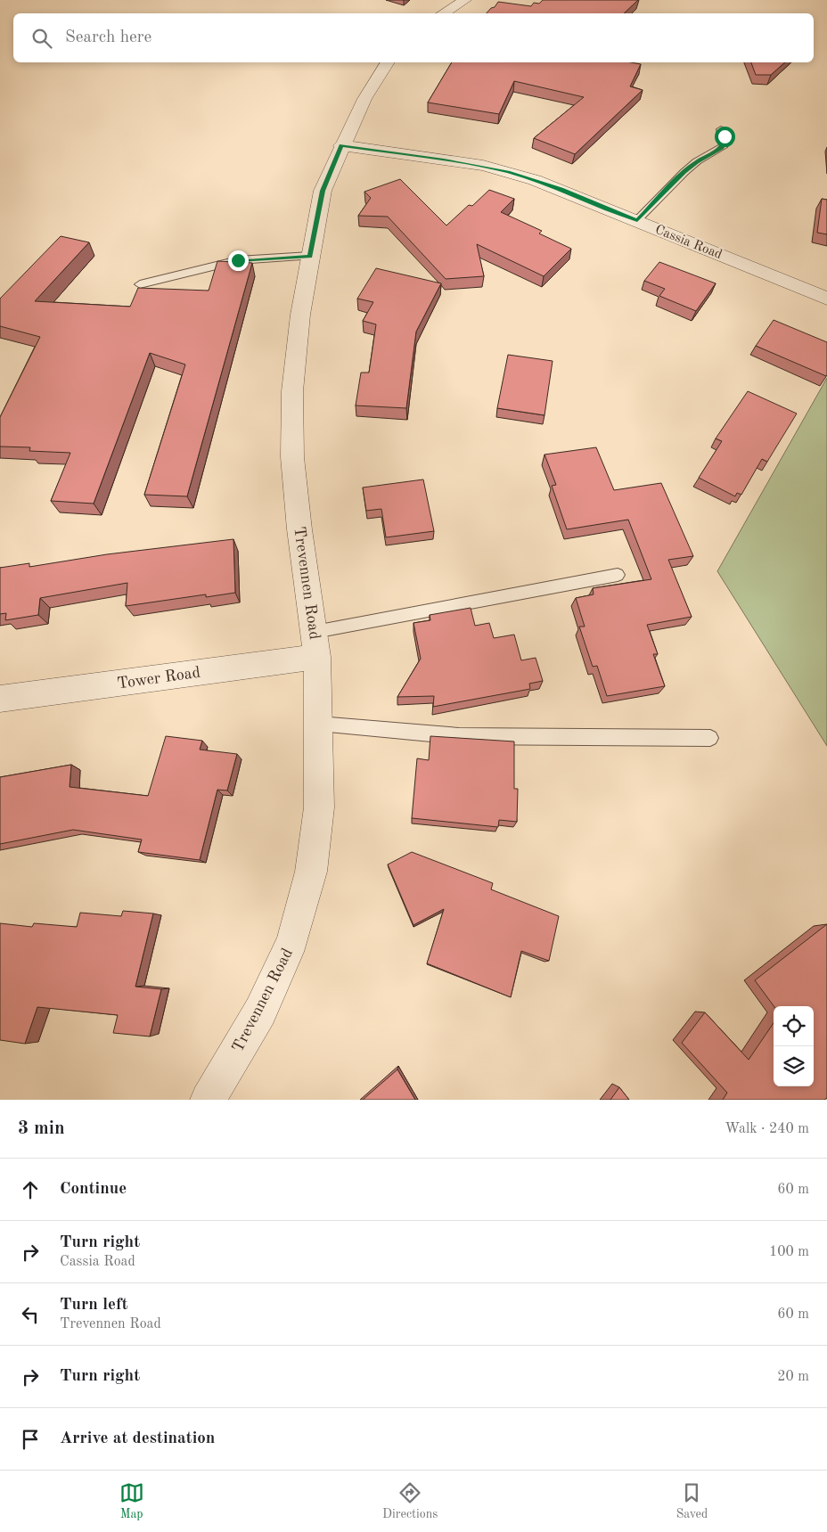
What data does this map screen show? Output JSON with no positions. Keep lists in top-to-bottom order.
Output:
{
  "streets": {
    "street": ["Cassia Road", "Trevennen Road", "Tower Road"]
  },
  "crossings": [
    ["Cassia Road", "Trevennen Road"],
    ["Trevennen Road", "Tower Road"]
  ],
  "page": {
    "search": "Search here",
    "heading": ["3 min", "Walk · 240 m"],
    "list": [
      ["Continue", "60 m"],
      ["Turn right", "Cassia Road", "100 m"],
      ["Turn left", "Trevennen Road", "60 m"],
      ["Turn right", "20 m"],
      "Arrive at destination"
    ],
    "nav": ["Map", "Directions", "Saved"]
  }
}
